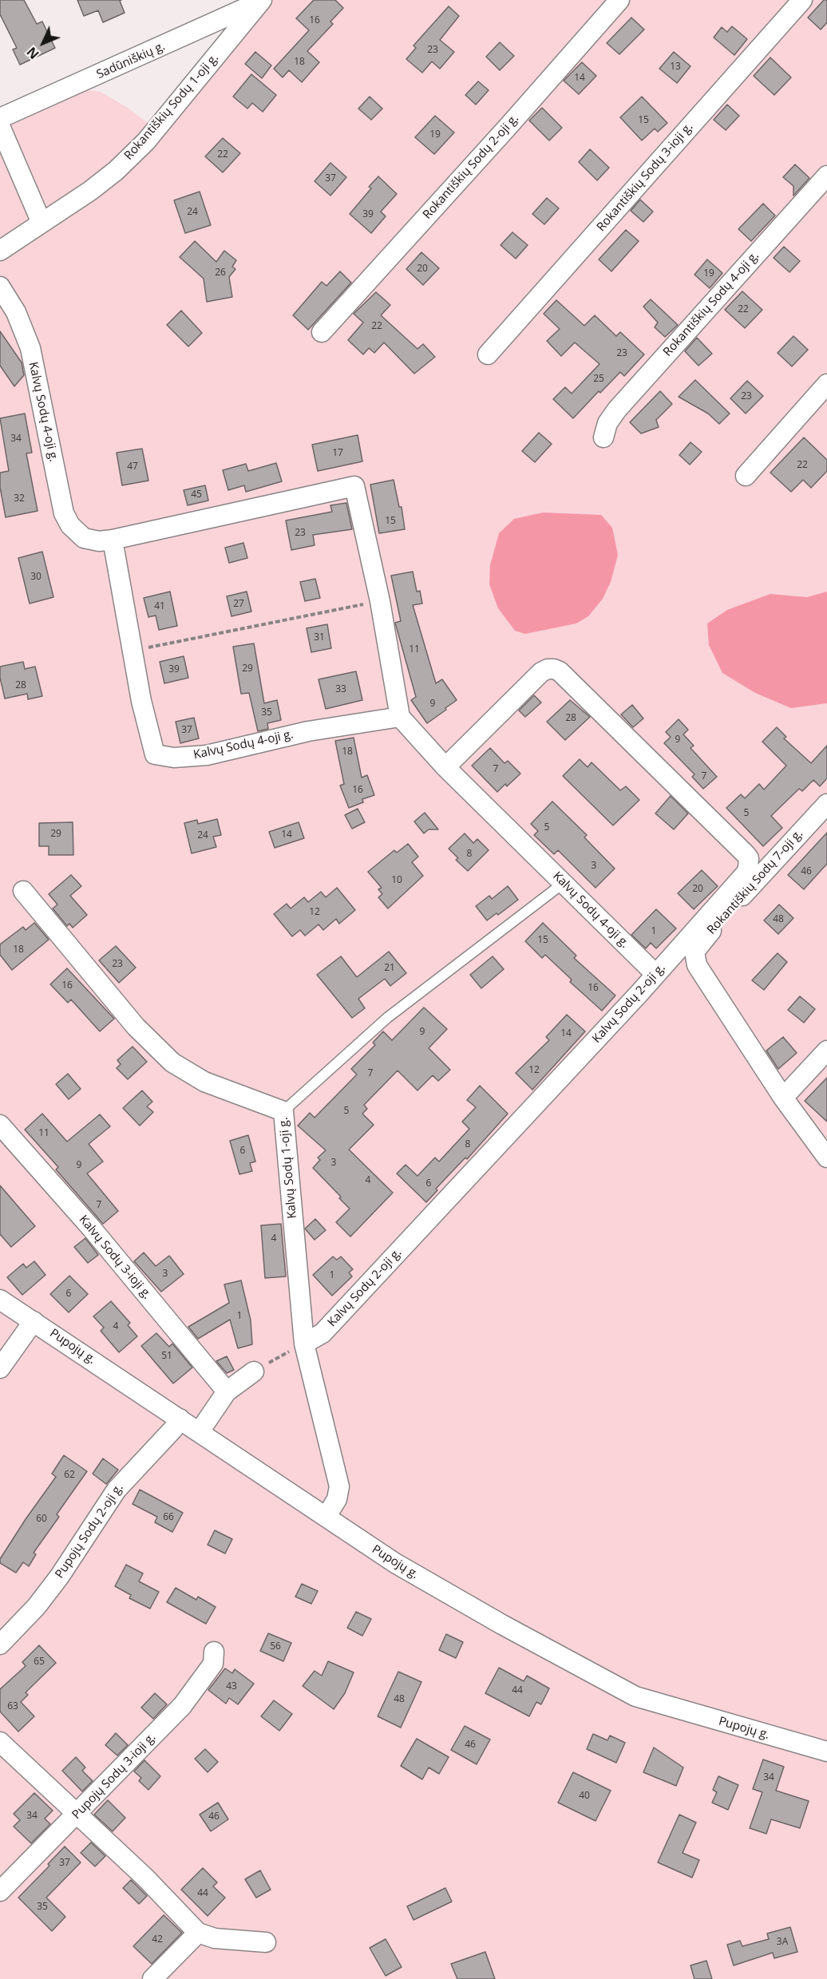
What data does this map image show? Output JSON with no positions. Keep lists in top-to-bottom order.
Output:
{
  "streets": {
    "street": [
      "Sadūniškių g.",
      "Rokantiškių Sodų 1-oji g.",
      "Rokantiškių Sodų 2-oji g.",
      "Rokantiškių Sodų 3-ioji g.",
      "Rokantiškių Sodų 4-oji g.",
      "Kalvų Sodų 4-oji g.",
      "Rokantiškių Sodų 7-oji g.",
      "Kalvų Sodų 2-oji g.",
      "Kalvų Sodų 1-oji g.",
      "Kalvų Sodų 3-ioji g.",
      "Pupojų g.",
      "Pupojų Sodų 2-oji g.",
      "Pupojų Sodų 3-ioji g."
    ]
  },
  "crossings": [
    ["Sadūniškių g.", "Rokantiškių Sodų 1-oji g."],
    ["Kalvų Sodų 4-oji g.", "Kalvų Sodų 2-oji g."],
    ["Kalvų Sodų 2-oji g.", "Kalvų Sodų 1-oji g."],
    ["Kalvų Sodų 1-oji g.", "Pupojų g."],
    ["Pupojų g.", "Pupojų Sodų 2-oji g."]
  ],
  "house_numbers": [
    "16",
    "23",
    "18",
    "13",
    "14",
    "15",
    "19",
    "22",
    "37",
    "24",
    "39",
    "20",
    "26",
    "19",
    "22",
    "22",
    "23",
    "25",
    "23",
    "34",
    "17",
    "22",
    "47",
    "45",
    "32",
    "15",
    "23",
    "30",
    "27",
    "41",
    "31",
    "11",
    "29",
    "39",
    "28",
    "33",
    "9",
    "35",
    "28",
    "37",
    "9",
    "18",
    "7",
    "7",
    "16",
    "5",
    "5",
    "29",
    "14",
    "24",
    "8",
    "3",
    "46",
    "10",
    "20",
    "12",
    "48",
    "1",
    "15",
    "18",
    "23",
    "21",
    "16",
    "16",
    "9",
    "14",
    "12",
    "7",
    "5",
    "11",
    "8",
    "6",
    "3",
    "9",
    "4",
    "6",
    "7",
    "4",
    "3",
    "1",
    "6",
    "1",
    "4",
    "51",
    "62",
    "66",
    "60",
    "56",
    "65",
    "43",
    "44",
    "48",
    "63",
    "46",
    "34",
    "40",
    "34",
    "46",
    "37",
    "44",
    "35",
    "42",
    "3A"
  ],
  "north": "bottom left"
}
